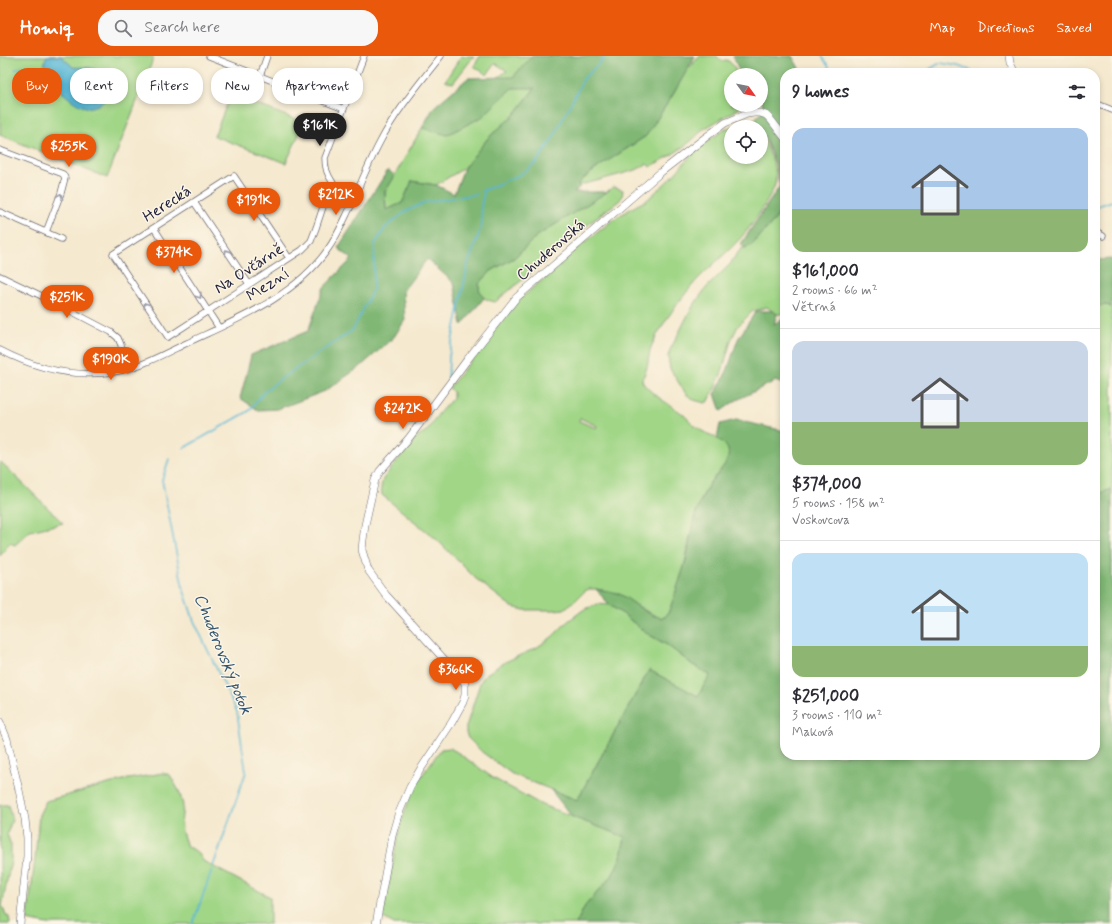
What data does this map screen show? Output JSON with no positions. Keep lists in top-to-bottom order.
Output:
{
  "streets": {
    "street": [
      "Herecká",
      "Chuderovská",
      "Na Ovčárně",
      "Mezní"
    ]
  },
  "crossings": [
    ["Herecká", "Na Ovčárně"]
  ],
  "water": ["Chuderovský potok"],
  "north": "bottom right",
  "page": {
    "header": "Homiq",
    "search": "Search here",
    "nav": ["Map", "Directions", "Saved"],
    "chip": [
      "Buy",
      "Rent",
      "Filters",
      "New",
      "Apartment"
    ],
    "heading": "9 homes",
    "price": [
      "$161K",
      "$255K",
      "$212K",
      "$191K",
      "$374K",
      "$251K",
      "$190K",
      "$242K",
      "$366K"
    ],
    "list": [
      {
        "name": "$161,000",
        "note": "2 rooms · 66 m² · Větrná"
      },
      {
        "name": "$374,000",
        "note": "5 rooms · 158 m² · Voskovcova"
      },
      {
        "name": "$251,000",
        "note": "3 rooms · 110 m² · Maková"
      }
    ]
  }
}
